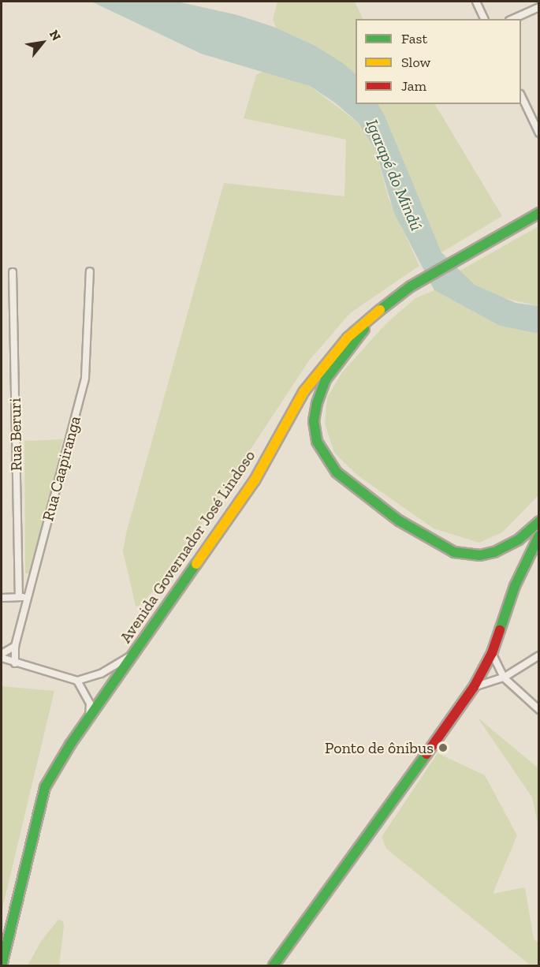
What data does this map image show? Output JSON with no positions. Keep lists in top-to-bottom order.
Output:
{
  "streets": {
    "main road": ["Avenida Governador José Lindoso"],
    "street": ["Rua Beruri", "Rua Caapiranga"]
  },
  "water": ["Igarapé do Mindú"],
  "places": ["Ponto de ônibus"],
  "legend": ["Fast", "Slow", "Jam"],
  "north": "top right"
}
